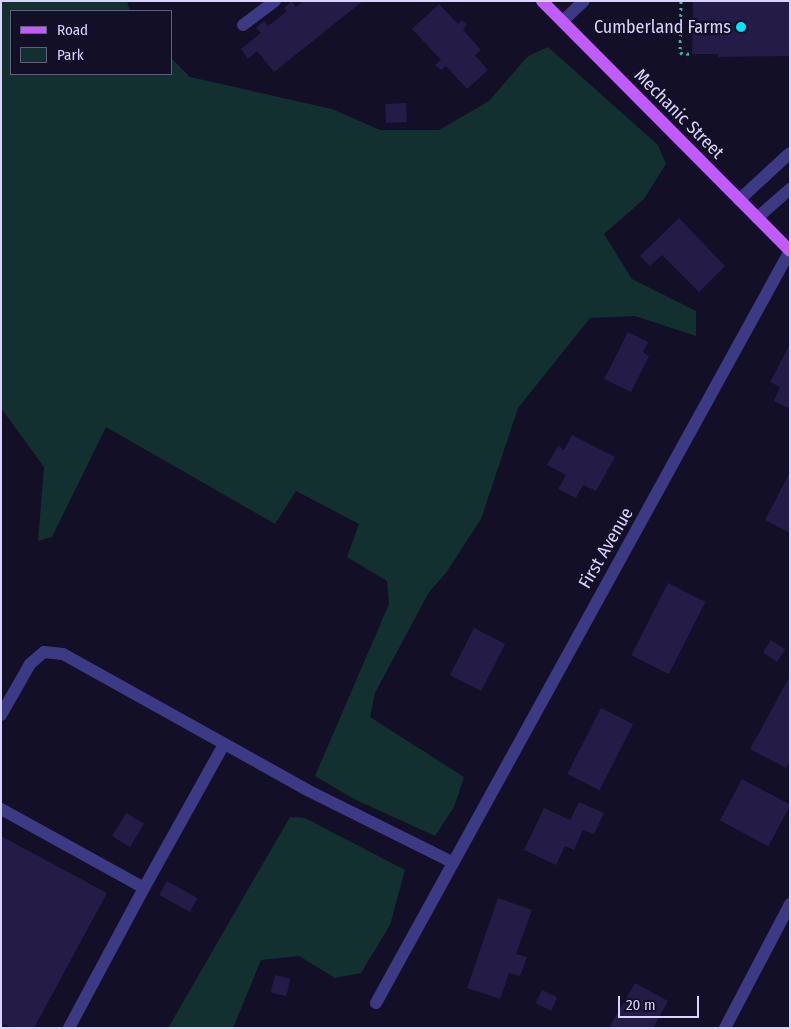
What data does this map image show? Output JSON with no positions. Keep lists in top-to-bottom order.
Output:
{
  "streets": {
    "main road": ["Mechanic Street"],
    "street": ["First Avenue"]
  },
  "crossings": [
    ["Mechanic Street", "First Avenue"]
  ],
  "places": ["Cumberland Farms"],
  "legend": ["Road", "Park"],
  "scale_bar": "20 m"
}
